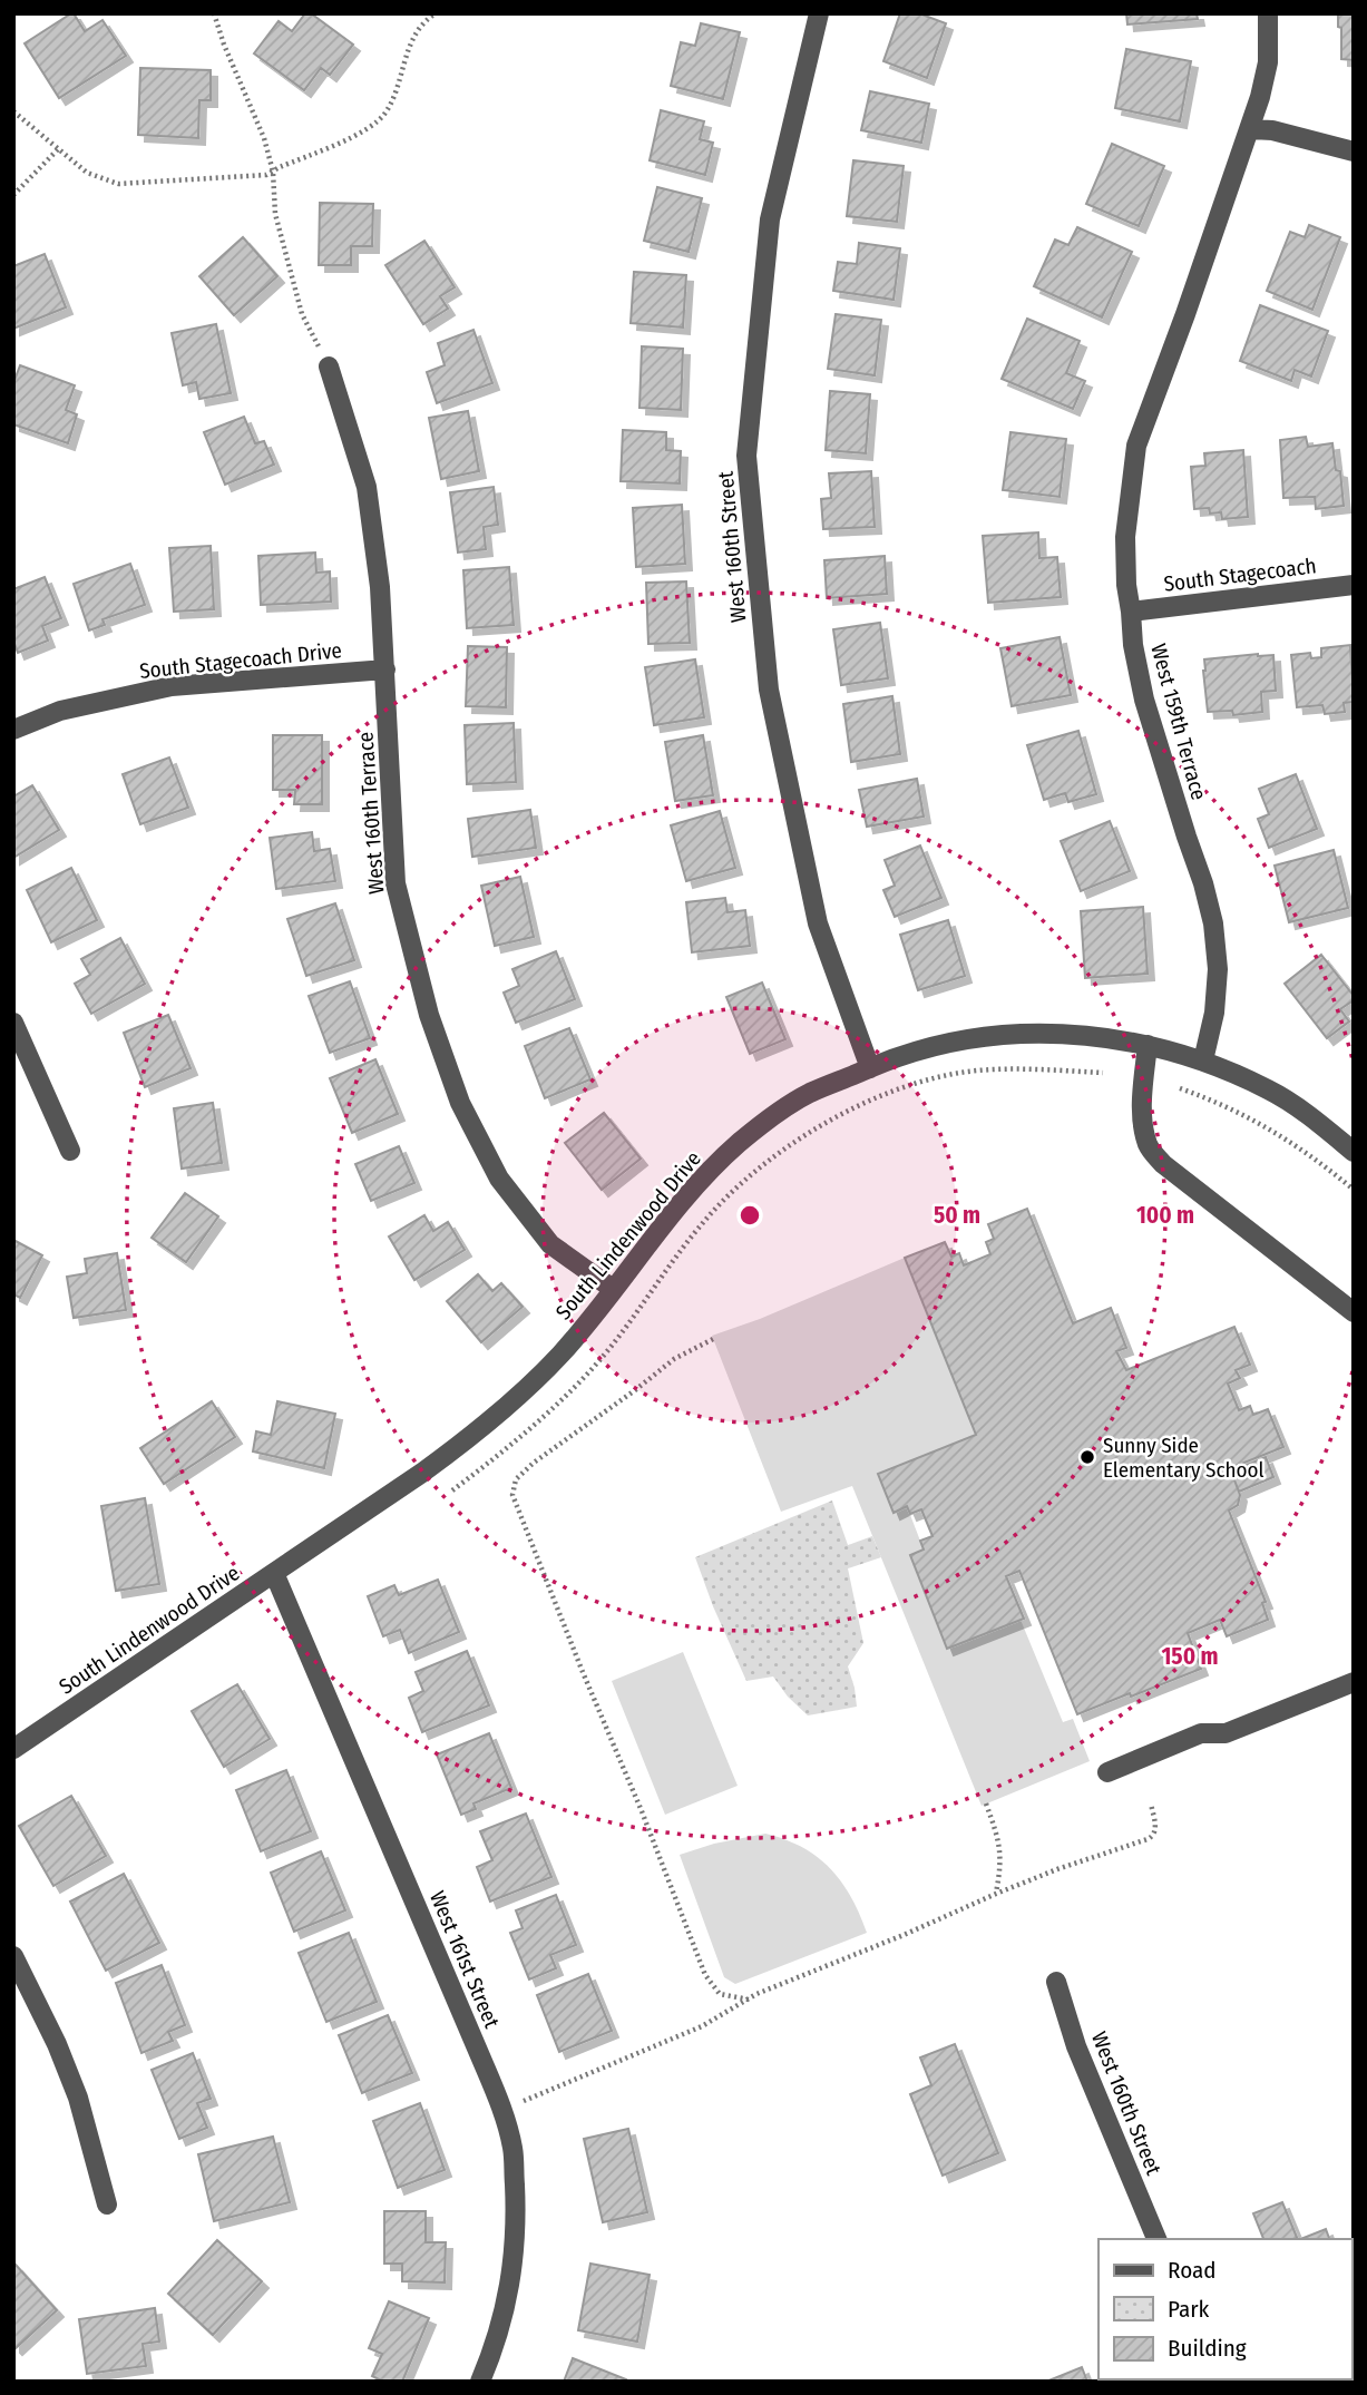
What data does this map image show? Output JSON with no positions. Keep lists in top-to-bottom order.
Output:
{
  "streets": {
    "street": [
      "West 160th Street",
      "South Stagecoach",
      "South Stagecoach Drive",
      "West 159th Terrace",
      "West 160th Terrace",
      "South Lindenwood Drive",
      "West 161st Street"
    ]
  },
  "crossings": [
    ["West 160th Street", "South Lindenwood Drive"],
    ["South Stagecoach", "West 159th Terrace"],
    ["South Stagecoach Drive", "West 160th Terrace"],
    ["West 159th Terrace", "South Lindenwood Drive"],
    ["West 160th Terrace", "South Lindenwood Drive"],
    ["South Lindenwood Drive", "West 161st Street"]
  ],
  "places": ["Sunny Side Elementary School"],
  "legend": ["Road", "Park", "Building"],
  "rings": ["50 m", "100 m", "150 m"]
}
